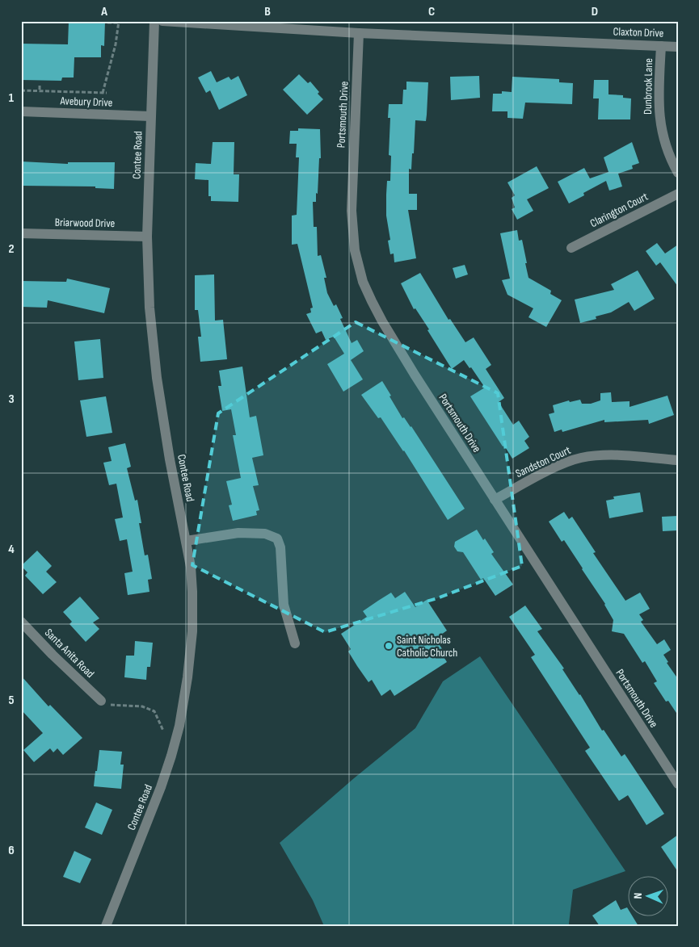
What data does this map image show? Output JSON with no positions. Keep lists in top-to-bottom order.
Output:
{
  "streets": {
    "street": [
      "Claxton Drive",
      "Dunbrook Lane",
      "Avebury Drive",
      "Portsmouth Drive",
      "Contee Road",
      "Clarington Court",
      "Briarwood Drive",
      "Sandston Court",
      "Santa Anita Road"
    ]
  },
  "crossings": [
    ["Claxton Drive", "Dunbrook Lane"],
    ["Claxton Drive", "Portsmouth Drive"],
    ["Avebury Drive", "Contee Road"],
    ["Portsmouth Drive", "Sandston Court"],
    ["Contee Road", "Briarwood Drive"]
  ],
  "places": ["Saint Nicholas Catholic Church"],
  "north": "left",
  "grid": {
    "columns": [
      "A",
      "B",
      "C",
      "D"
    ],
    "rows": [
      "1",
      "2",
      "3",
      "4",
      "5",
      "6"
    ]
  }
}
